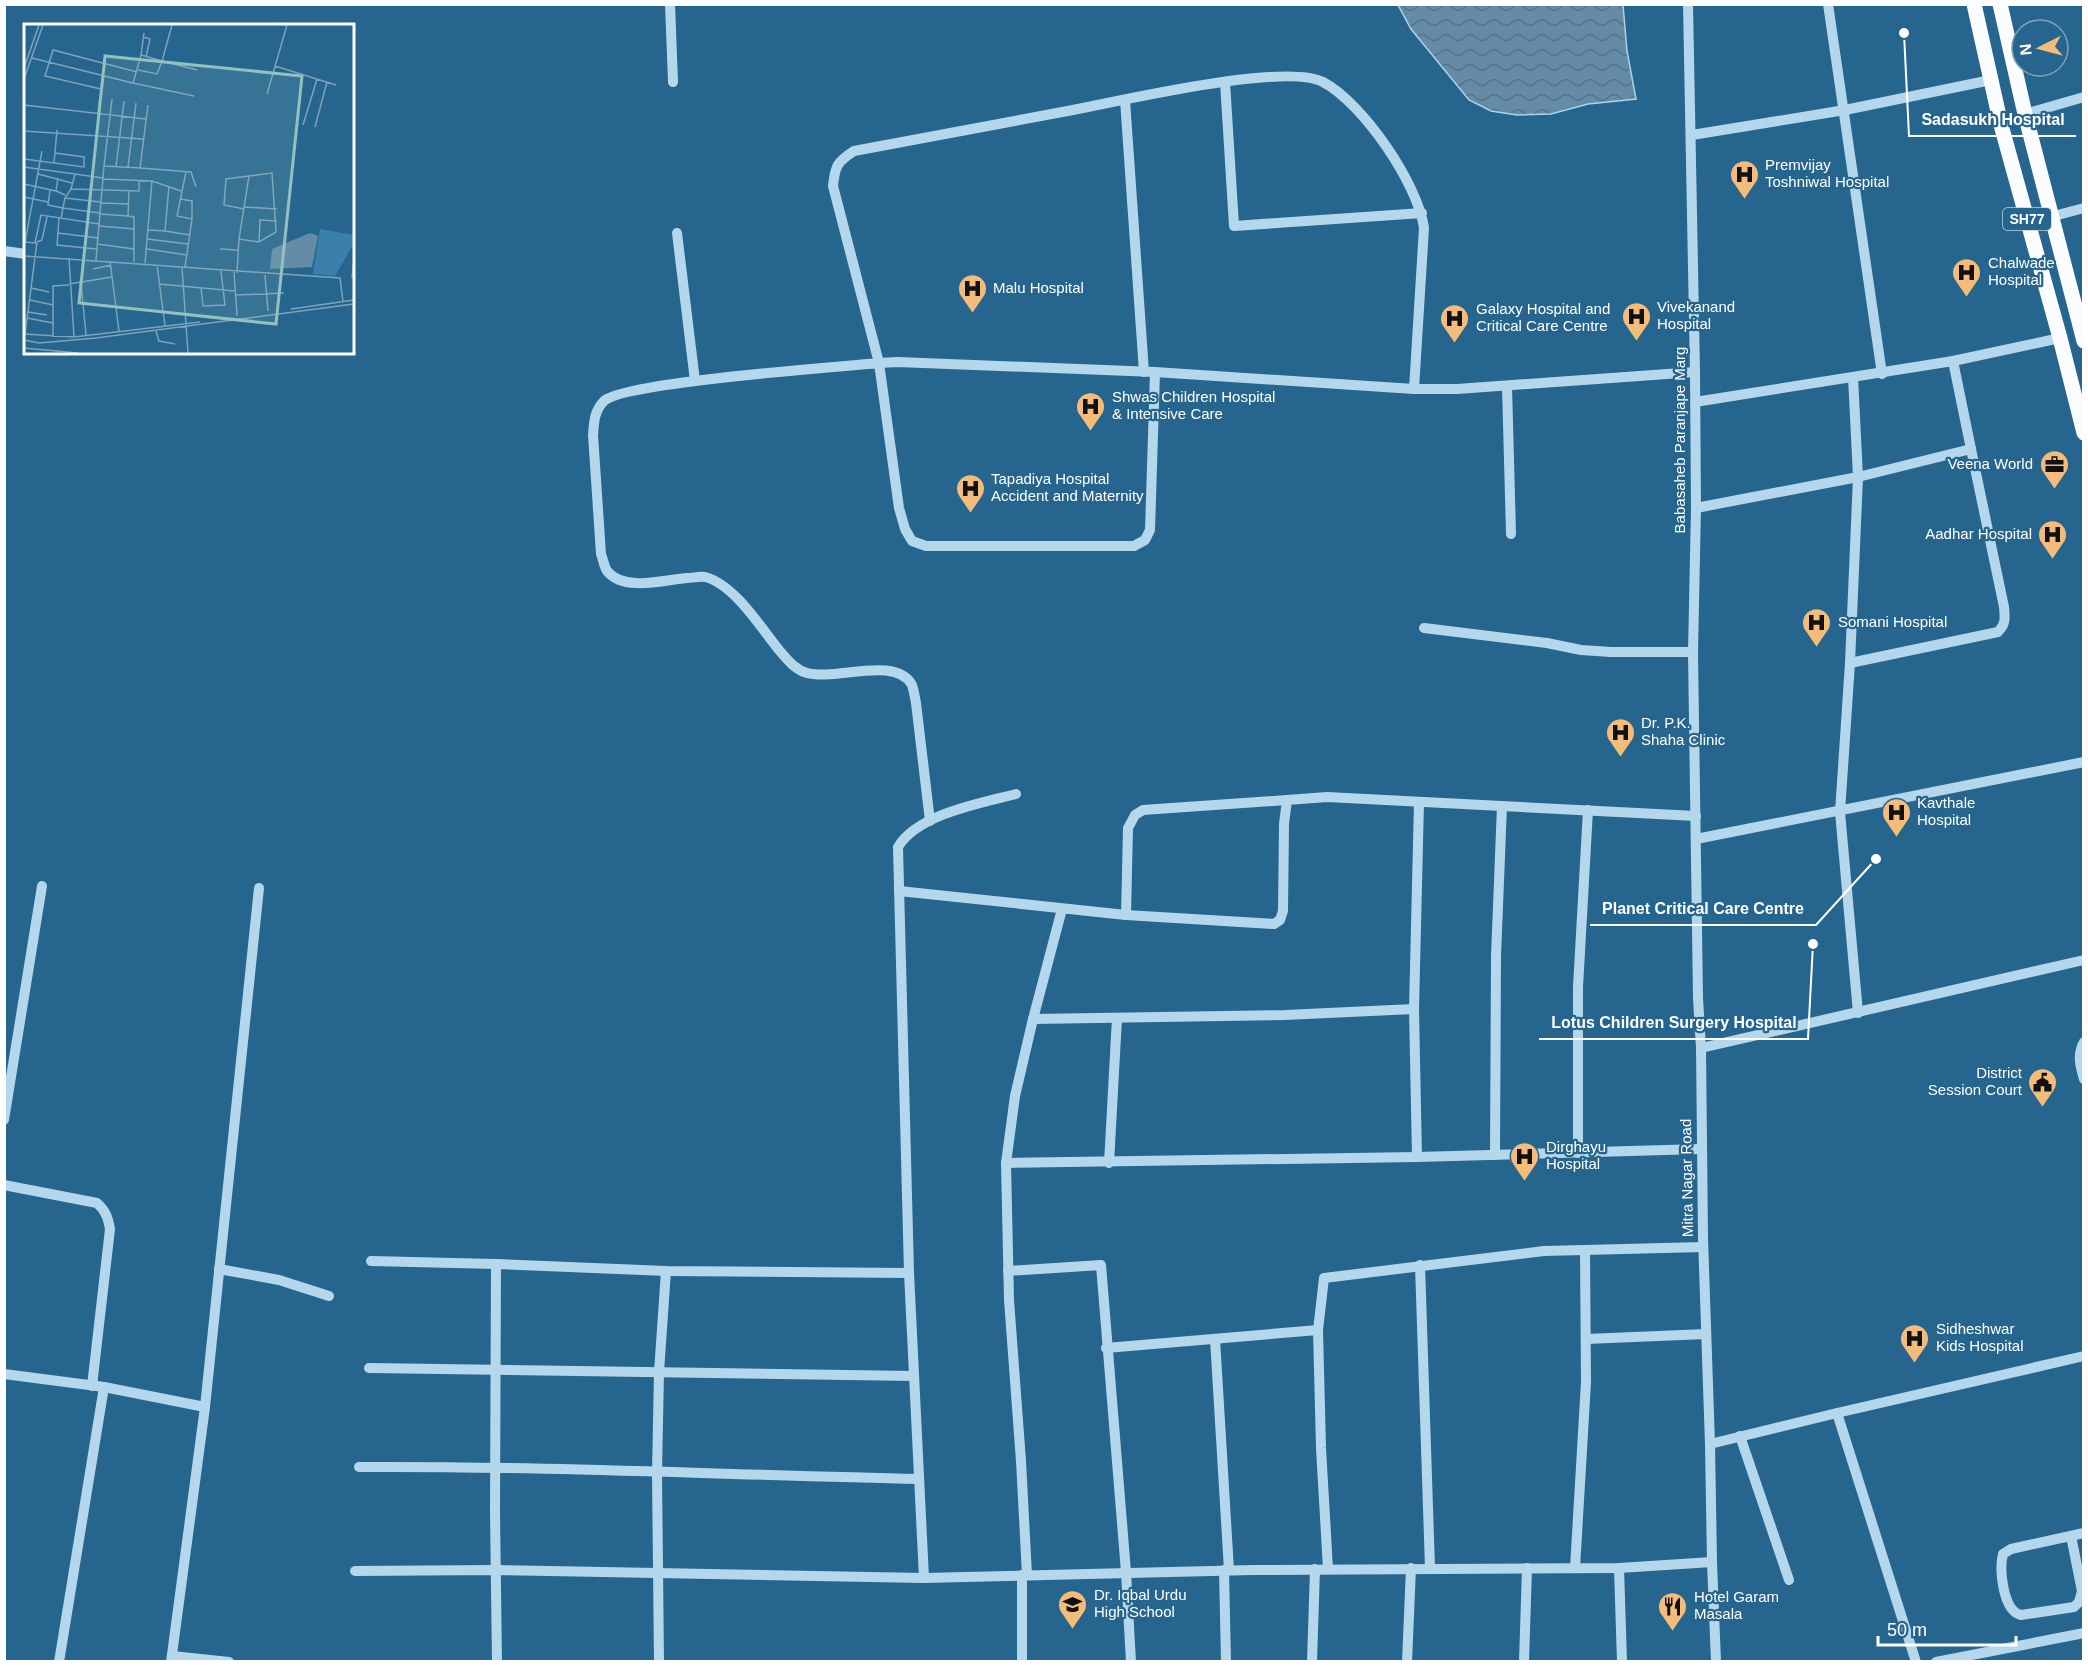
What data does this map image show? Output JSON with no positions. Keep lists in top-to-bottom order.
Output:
{
  "streets": {
    "main road": ["SH77"],
    "street": ["Babasaheb Paranjape Marg", "Mitra Nagar Road"]
  },
  "crossings": [
    ["Babasaheb Paranjape Marg", "Mitra Nagar Road"]
  ],
  "places": {
    "other": ["Sadasukh Hospital", "Planet Critical Care Centre", "Lotus Children Surgery Hospital"],
    "hospital": [
      "Premvijay Toshniwal Hospital",
      "Chalwade Hospital",
      "Malu Hospital",
      "Vivekanand Hospital",
      "Galaxy Hospital and Critical Care Centre",
      "Shwas Children Hospital & Intensive Care",
      "Tapadiya Hospital Accident and Maternity",
      "Aadhar Hospital",
      "Somani Hospital",
      "Dr. P.K. Shaha Clinic",
      "Kavthale Hospital",
      "Dirghayu Hospital",
      "Sidheshwar Kids Hospital"
    ],
    "office": ["Veena World"],
    "public building": ["District Session Court"],
    "school or university": ["Dr. Iqbal Urdu High School"],
    "restaurant": ["Hotel Garam Masala"]
  },
  "scale_bar": "50 m",
  "north": "left"
}
